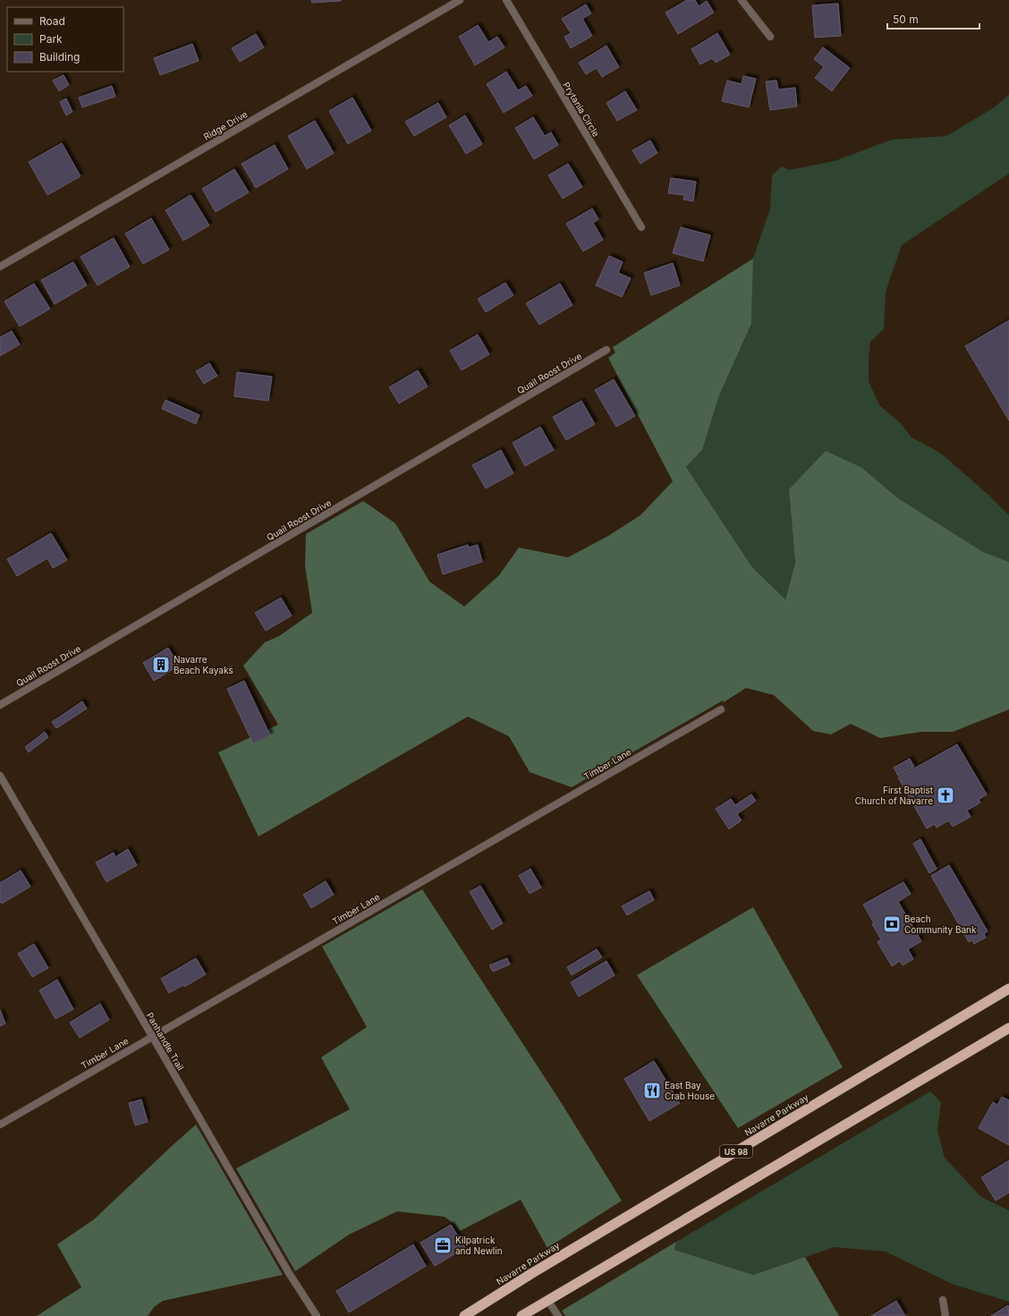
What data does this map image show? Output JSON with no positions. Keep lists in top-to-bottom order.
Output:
{
  "streets": {
    "highway": ["Navarre Parkway", "US 98"],
    "street": [
      "Prytania Circle",
      "Ridge Drive",
      "Quail Roost Drive",
      "Timber Lane",
      "Panhandle Trail"
    ]
  },
  "crossings": [
    ["Timber Lane", "Panhandle Trail"]
  ],
  "places": {
    "building": ["Navarre Beach Kayaks"],
    "church": ["First Baptist Church of Navarre"],
    "bank": ["Beach Community Bank"],
    "restaurant": ["East Bay Crab House"],
    "office": ["Kilpatrick and Newlin"]
  },
  "legend": ["Road", "Park", "Building"],
  "scale_bar": "50 m"
}
